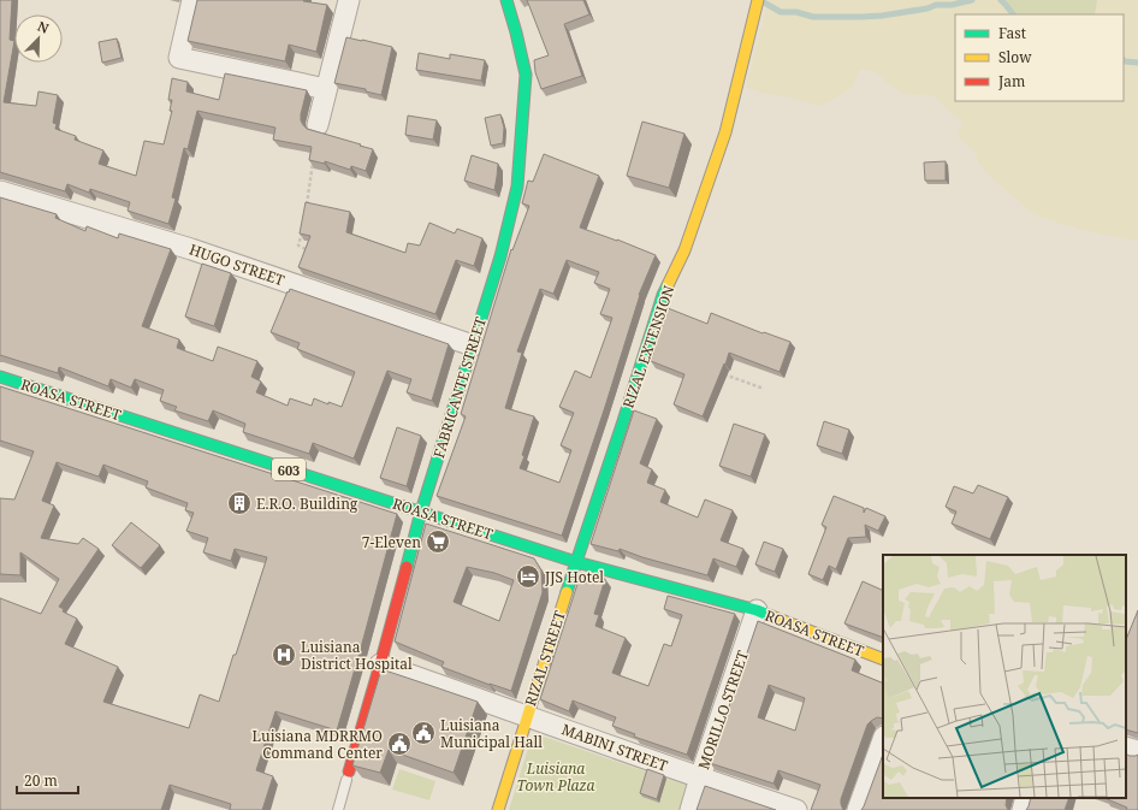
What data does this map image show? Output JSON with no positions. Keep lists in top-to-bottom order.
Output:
{
  "streets": {
    "street": [
      "HUGO STREET",
      "RIZAL EXTENSION",
      "FABRICANTE STREET",
      "ROASA STREET",
      "603",
      "RIZAL STREET",
      "MORILLO STREET",
      "MABINI STREET"
    ]
  },
  "crossings": [
    ["HUGO STREET", "FABRICANTE STREET"],
    ["RIZAL EXTENSION", "ROASA STREET"],
    ["RIZAL EXTENSION", "RIZAL STREET"],
    ["FABRICANTE STREET", "ROASA STREET"],
    ["FABRICANTE STREET", "MABINI STREET"],
    ["ROASA STREET", "RIZAL STREET"],
    ["ROASA STREET", "MORILLO STREET"],
    ["RIZAL STREET", "MABINI STREET"],
    ["MORILLO STREET", "MABINI STREET"]
  ],
  "parks": ["Luisiana Town Plaza"],
  "places": {
    "building": ["E.R.O. Building"],
    "supermarket": ["7-Eleven"],
    "hotel": ["JJS Hotel"],
    "hospital": ["Luisiana District Hospital"],
    "public building": ["Luisiana Municipal Hall", "Luisiana MDRRMO Command Center"]
  },
  "legend": ["Fast", "Slow", "Jam"],
  "scale_bar": "20 m",
  "north": "top right"
}
